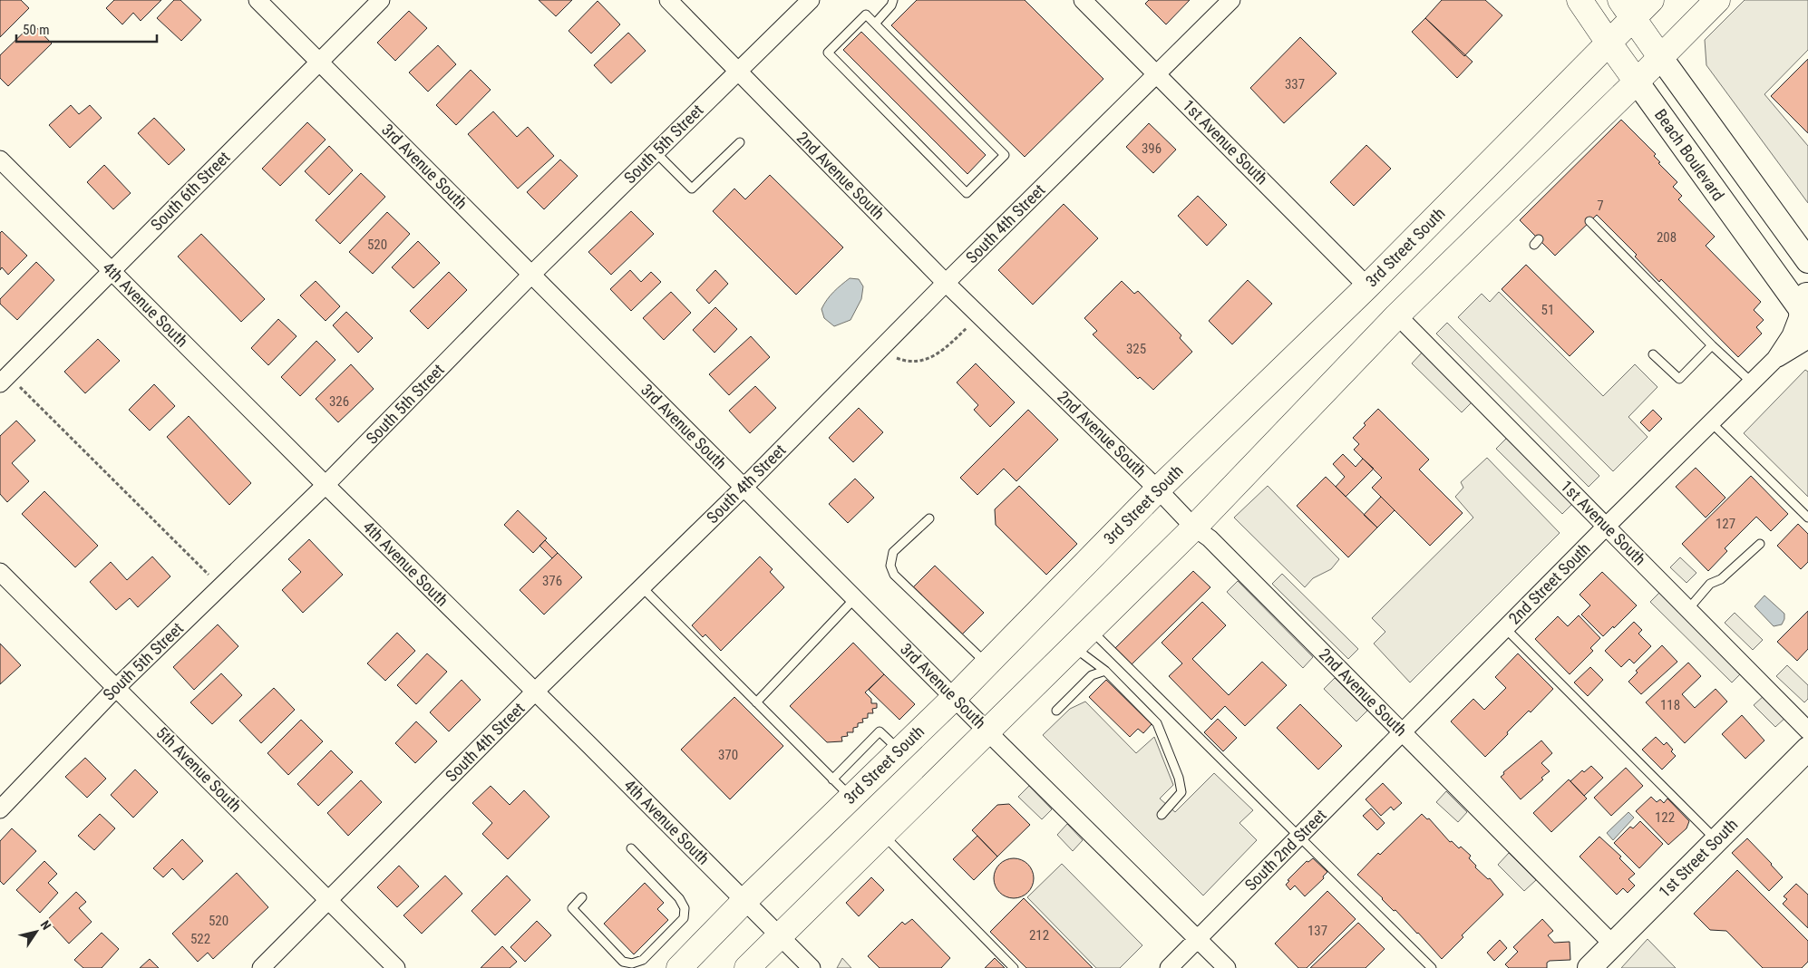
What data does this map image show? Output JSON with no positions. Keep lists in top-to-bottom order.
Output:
{
  "streets": {
    "main road": ["Beach Boulevard", "3rd Street South"],
    "street": [
      "1st Avenue South",
      "South 5th Street",
      "3rd Avenue South",
      "2nd Avenue South",
      "South 6th Street",
      "South 4th Street",
      "4th Avenue South",
      "2nd Street South",
      "5th Avenue South",
      "South 2nd Street",
      "1st Street South"
    ]
  },
  "crossings": [
    ["1st Avenue South", "South 4th Street"],
    ["1st Avenue South", "3rd Street South"],
    ["1st Avenue South", "2nd Street South"],
    ["South 5th Street", "3rd Avenue South"],
    ["South 5th Street", "2nd Avenue South"],
    ["South 5th Street", "4th Avenue South"],
    ["South 5th Street", "5th Avenue South"],
    ["Beach Boulevard", "3rd Street South"],
    ["3rd Avenue South", "South 6th Street"],
    ["3rd Avenue South", "South 4th Street"],
    ["3rd Avenue South", "3rd Street South"],
    ["3rd Avenue South", "South 2nd Street"],
    ["2nd Avenue South", "South 4th Street"],
    ["2nd Avenue South", "3rd Street South"],
    ["2nd Avenue South", "2nd Street South"],
    ["2nd Avenue South", "South 2nd Street"],
    ["2nd Avenue South", "1st Street South"],
    ["South 6th Street", "4th Avenue South"],
    ["South 4th Street", "4th Avenue South"],
    ["South 4th Street", "5th Avenue South"],
    ["3rd Street South", "4th Avenue South"],
    ["2nd Street South", "South 2nd Street"]
  ],
  "house_numbers": [
    "337",
    "396",
    "7",
    "208",
    "520",
    "51",
    "325",
    "326",
    "127",
    "376",
    "118",
    "370",
    "122",
    "520",
    "137",
    "212",
    "522"
  ],
  "scale_bar": "50 m",
  "north": "top right"
}
